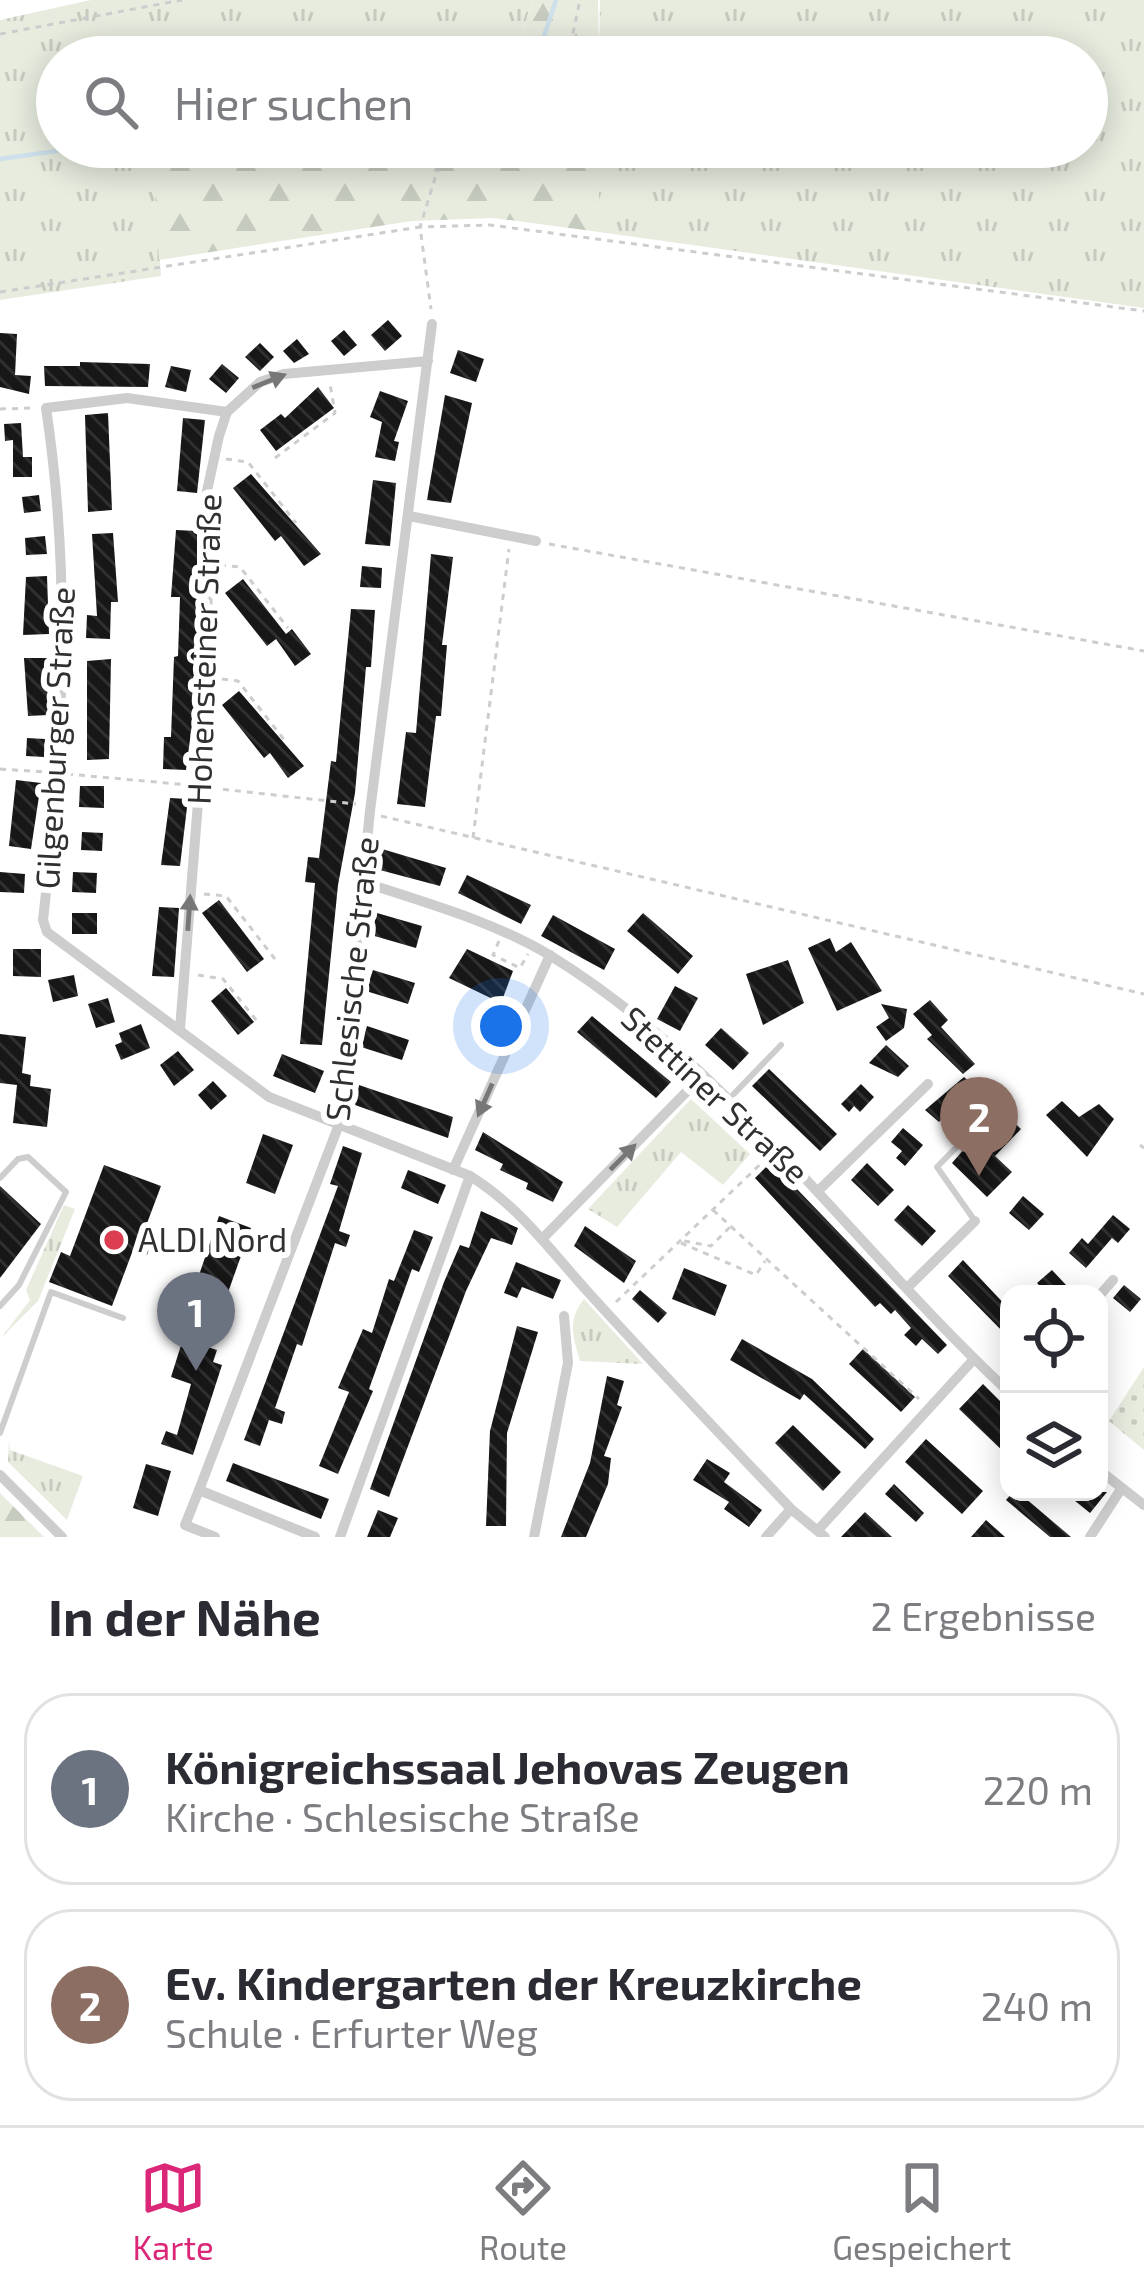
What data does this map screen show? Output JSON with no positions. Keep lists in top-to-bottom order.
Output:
{
  "streets": {
    "street": [
      "Hohensteiner Straße",
      "Gilgenburger Straße",
      "Schlesische Straße",
      "Stettiner Straße"
    ]
  },
  "crossings": [
    ["Hohensteiner Straße", "Gilgenburger Straße"],
    ["Gilgenburger Straße", "Schlesische Straße"],
    ["Schlesische Straße", "Stettiner Straße"]
  ],
  "places": ["ALDI Nord"],
  "page": {
    "search": "Hier suchen",
    "pins": ["2", "1"],
    "heading": ["In der Nähe", "2 Ergebnisse"],
    "list": [
      {
        "mark": "1",
        "name": "Königreichssaal Jehovas Zeugen",
        "note": "Kirche · Schlesische Straße",
        "value": "220 m"
      },
      {
        "mark": "2",
        "name": "Ev. Kindergarten der Kreuzkirche",
        "note": "Schule · Erfurter Weg",
        "value": "240 m"
      }
    ],
    "nav": ["Karte", "Route", "Gespeichert"]
  }
}
